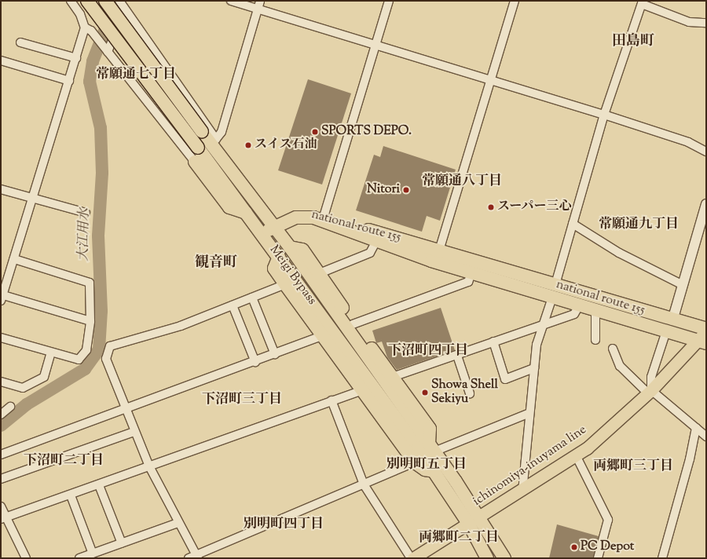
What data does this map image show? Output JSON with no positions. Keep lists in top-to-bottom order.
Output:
{
  "streets": {
    "highway": ["national route 155", "Meigi Bypass"],
    "main road": ["ichinomiya-inuyama line"]
  },
  "crossings": [
    ["national route 155", "Meigi Bypass"],
    ["national route 155", "ichinomiya-inuyama line"],
    ["Meigi Bypass", "ichinomiya-inuyama line"]
  ],
  "districts": [
    "田島町",
    "常願通七丁目",
    "常願通八丁目",
    "常願通九丁目",
    "観音町",
    "下沼町四丁目",
    "下沼町三丁目",
    "下沼町二丁目",
    "別明町五丁目",
    "両郷町三丁目",
    "別明町四丁目",
    "両郷町二丁目"
  ],
  "water": ["大江用水"],
  "places": [
    "SPORTS DEPO.",
    "スイス石油",
    "Nitori",
    "スーパー三心",
    "Showa Shell Sekiyu",
    "PC Depot"
  ]
}
